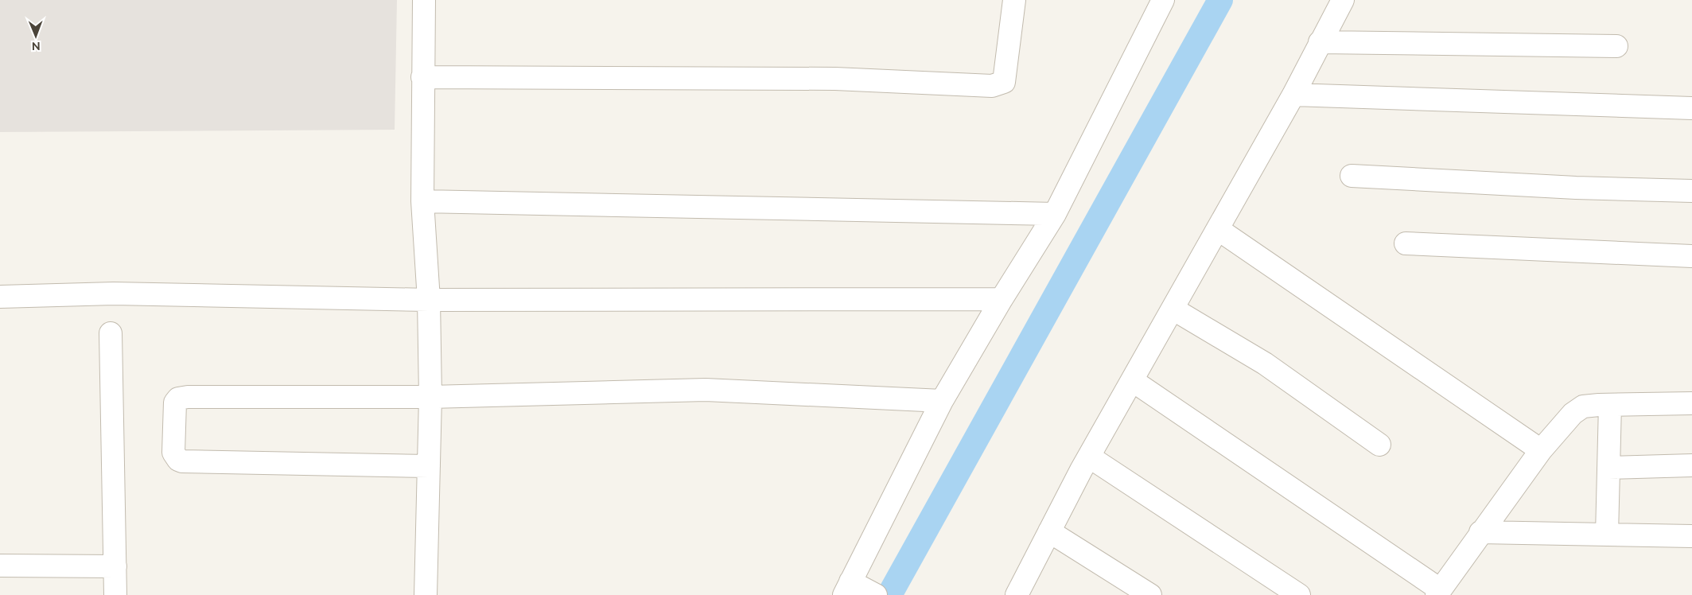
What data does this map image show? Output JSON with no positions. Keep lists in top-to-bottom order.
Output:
{
  "north": "bottom"
}
